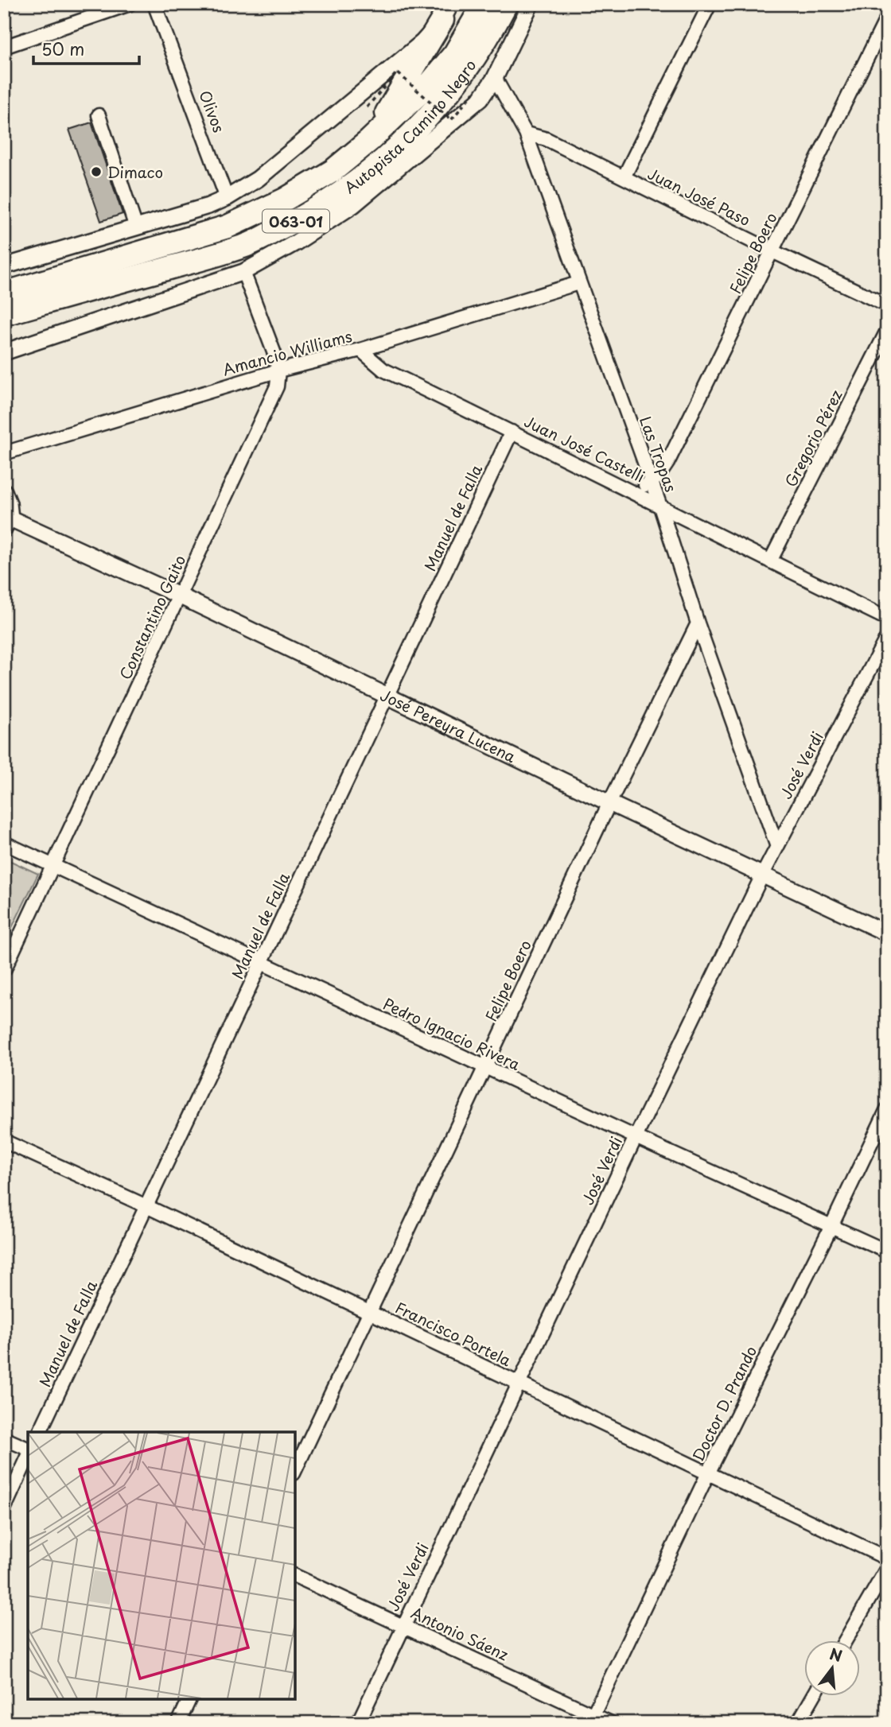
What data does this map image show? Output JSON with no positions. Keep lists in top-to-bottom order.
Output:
{
  "streets": {
    "highway": ["Autopista Camino Negro", "063-01"],
    "street": [
      "Olivos",
      "Juan José Paso",
      "Felipe Boero",
      "Amancio Williams",
      "Gregorio Pérez",
      "Juan José Castelli",
      "Las Tropas",
      "Manuel de Falla",
      "Constantino Gaito",
      "José Pereyra Lucena",
      "José Verdi",
      "Pedro Ignacio Rivera",
      "Francisco Portela",
      "Doctor D. Prando",
      "Antonio Sáenz"
    ]
  },
  "crossings": [
    ["Juan José Paso", "Felipe Boero"],
    ["Juan José Paso", "Las Tropas"],
    ["Felipe Boero", "Juan José Castelli"],
    ["Felipe Boero", "Las Tropas"],
    ["Felipe Boero", "José Pereyra Lucena"],
    ["Felipe Boero", "Pedro Ignacio Rivera"],
    ["Felipe Boero", "Francisco Portela"],
    ["Amancio Williams", "Juan José Castelli"],
    ["Amancio Williams", "Las Tropas"],
    ["Amancio Williams", "Constantino Gaito"],
    ["Gregorio Pérez", "Juan José Castelli"],
    ["Juan José Castelli", "Las Tropas"],
    ["Juan José Castelli", "Manuel de Falla"],
    ["Las Tropas", "José Verdi"],
    ["Manuel de Falla", "José Pereyra Lucena"],
    ["Manuel de Falla", "Pedro Ignacio Rivera"],
    ["Manuel de Falla", "Francisco Portela"],
    ["Constantino Gaito", "José Pereyra Lucena"],
    ["Constantino Gaito", "Pedro Ignacio Rivera"],
    ["José Pereyra Lucena", "José Verdi"],
    ["José Verdi", "Pedro Ignacio Rivera"],
    ["José Verdi", "Francisco Portela"],
    ["José Verdi", "Antonio Sáenz"],
    ["Pedro Ignacio Rivera", "Doctor D. Prando"],
    ["Francisco Portela", "Doctor D. Prando"],
    ["Doctor D. Prando", "Antonio Sáenz"]
  ],
  "places": ["Dimaco"],
  "scale_bar": "50 m",
  "north": "top"
}
